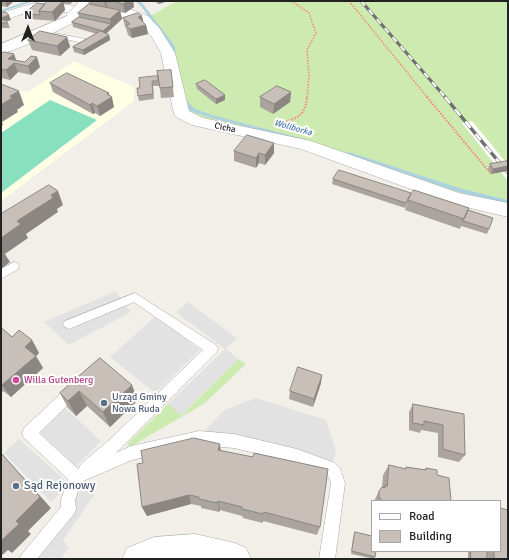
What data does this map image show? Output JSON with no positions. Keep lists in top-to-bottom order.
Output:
{
  "streets": {
    "street": ["Cicha"]
  },
  "water": ["Woliborka"],
  "places": ["Willa Gutenberg", "Urząd Gminy Nowa Ruda", "Sąd Rejonowy"],
  "legend": ["Road", "Building"],
  "north": "top"
}
